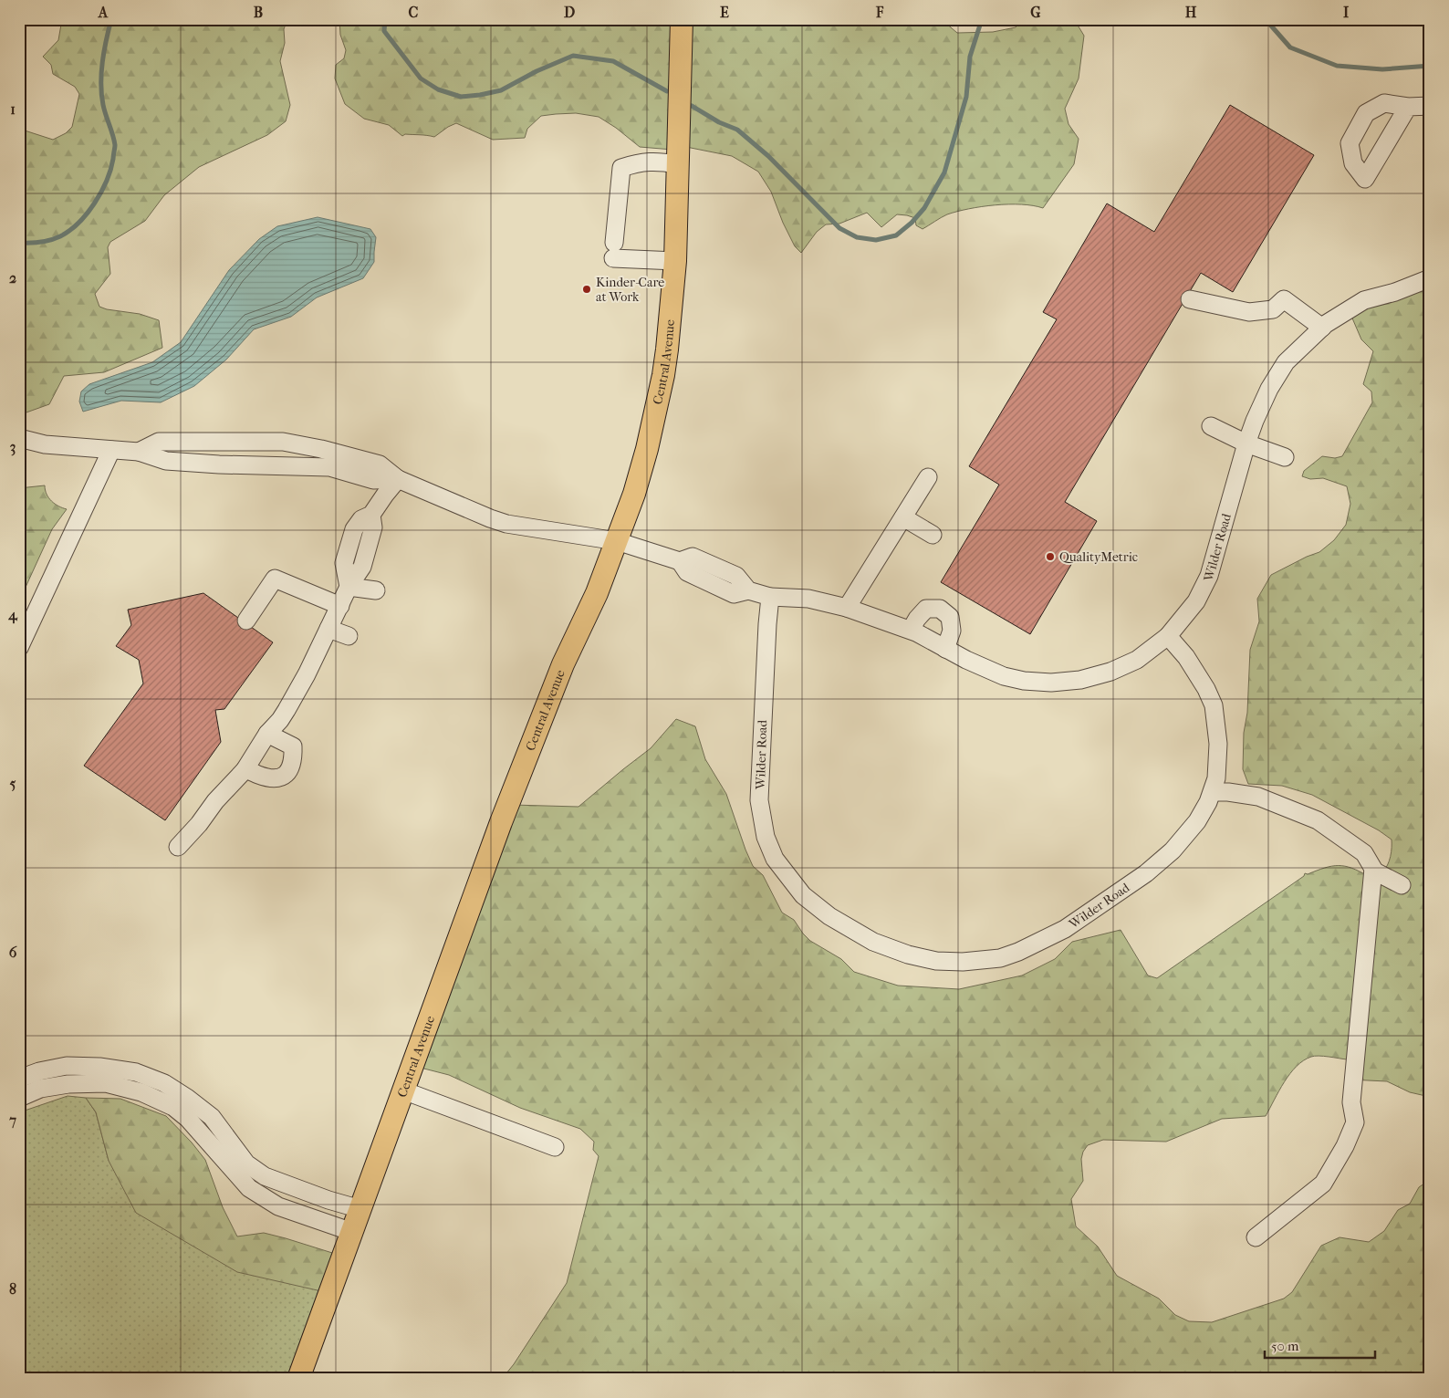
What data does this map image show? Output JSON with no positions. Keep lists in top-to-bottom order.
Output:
{
  "streets": {
    "main road": ["Central Avenue"],
    "lane": ["Wilder Road"]
  },
  "places": ["Kinder-Care at Work", "QualityMetric"],
  "scale_bar": "50 m",
  "grid": {
    "columns": [
      "A",
      "B",
      "C",
      "D",
      "E",
      "F",
      "G",
      "H",
      "I"
    ],
    "rows": [
      "1",
      "2",
      "3",
      "4",
      "5",
      "6",
      "7",
      "8"
    ]
  }
}
